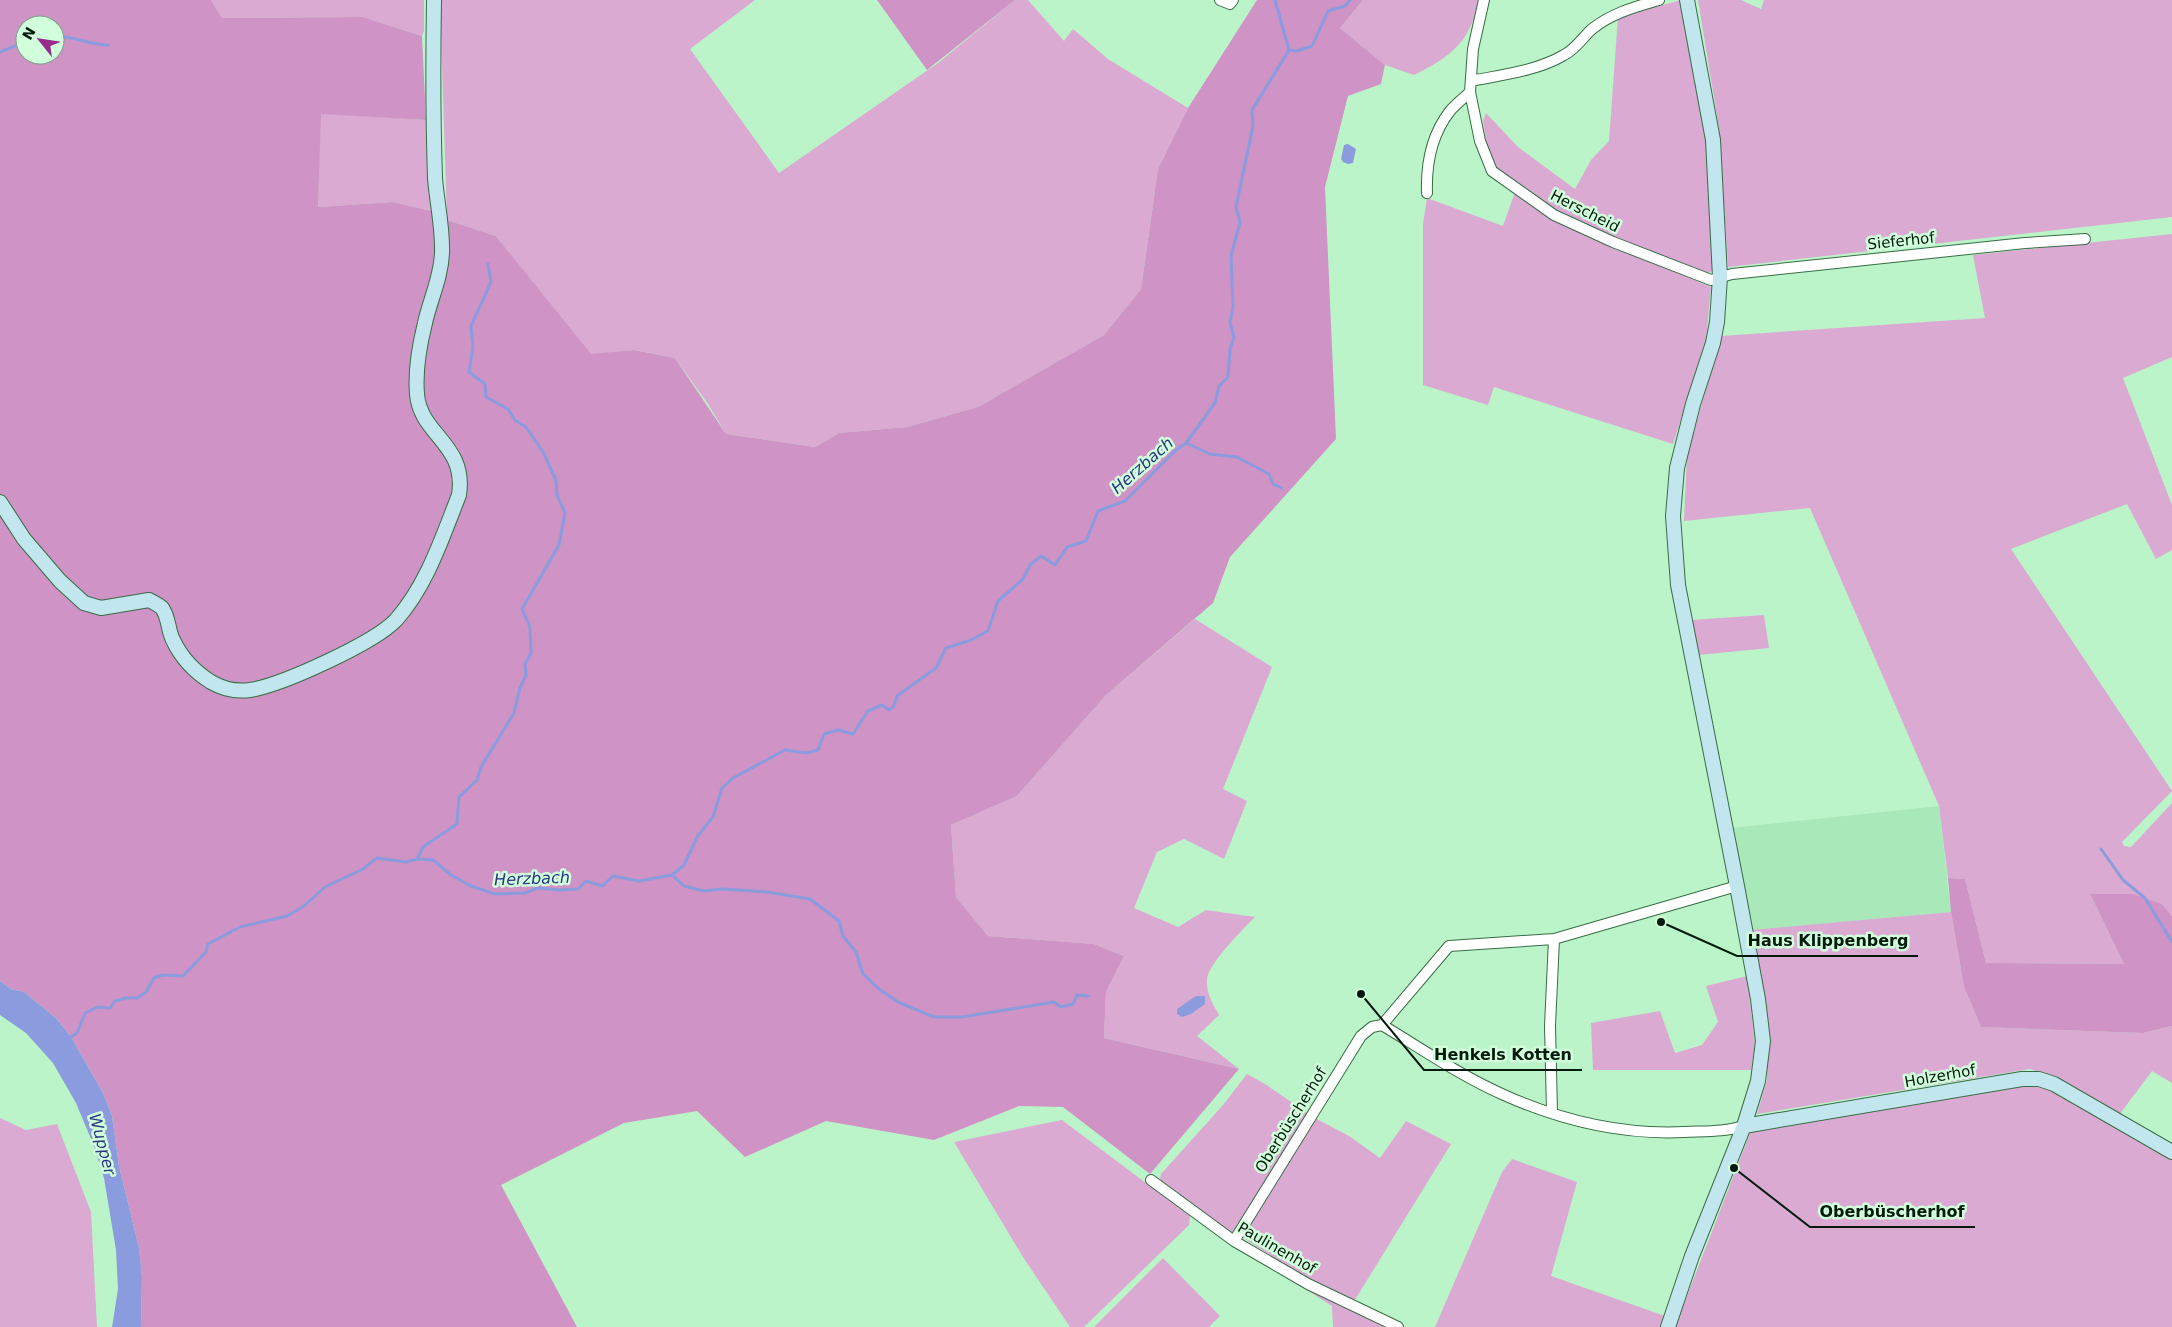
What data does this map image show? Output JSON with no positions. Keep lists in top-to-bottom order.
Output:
{
  "streets": {
    "street": [
      "Herscheid",
      "Sieferhof",
      "Holzerhof",
      "Oberbüscherhof",
      "Paulinenhof"
    ]
  },
  "crossings": [
    ["Herscheid", "Sieferhof"],
    ["Oberbüscherhof", "Paulinenhof"]
  ],
  "water": ["Herzbach", "Wupper"],
  "places": ["Haus Klippenberg", "Henkels Kotten", "Oberbüscherhof"],
  "north": "top left"
}
